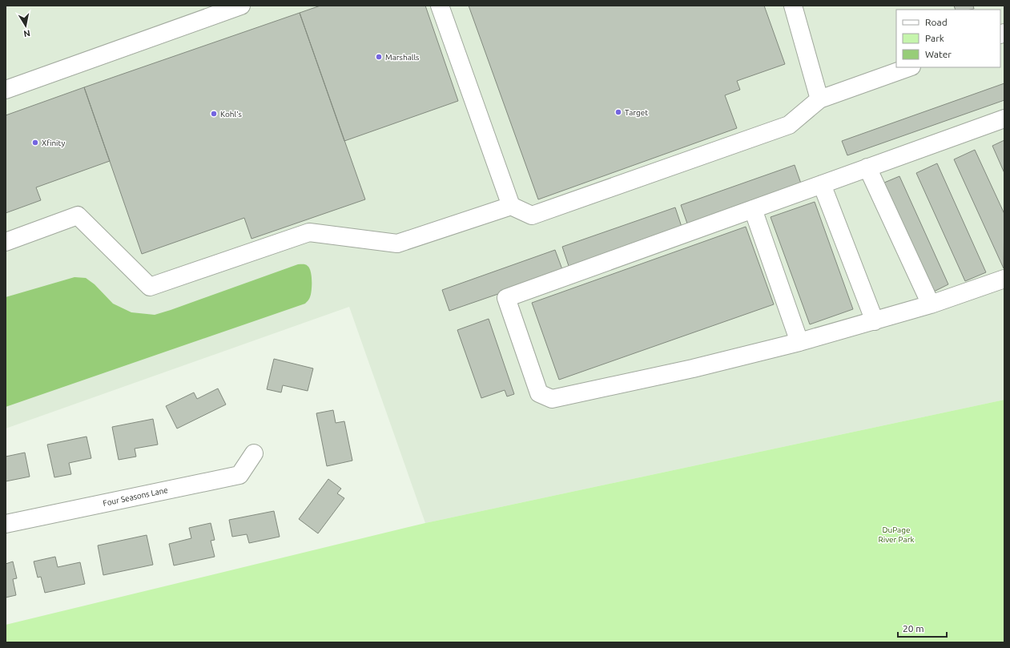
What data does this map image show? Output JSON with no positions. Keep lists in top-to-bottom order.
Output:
{
  "streets": {
    "street": ["Four Seasons Lane"]
  },
  "parks": ["DuPage River Park"],
  "places": [
    "Marshalls",
    "Target",
    "Kohl's",
    "Xfinity"
  ],
  "legend": ["Road", "Park", "Water"],
  "scale_bar": "20 m",
  "north": "bottom"
}
